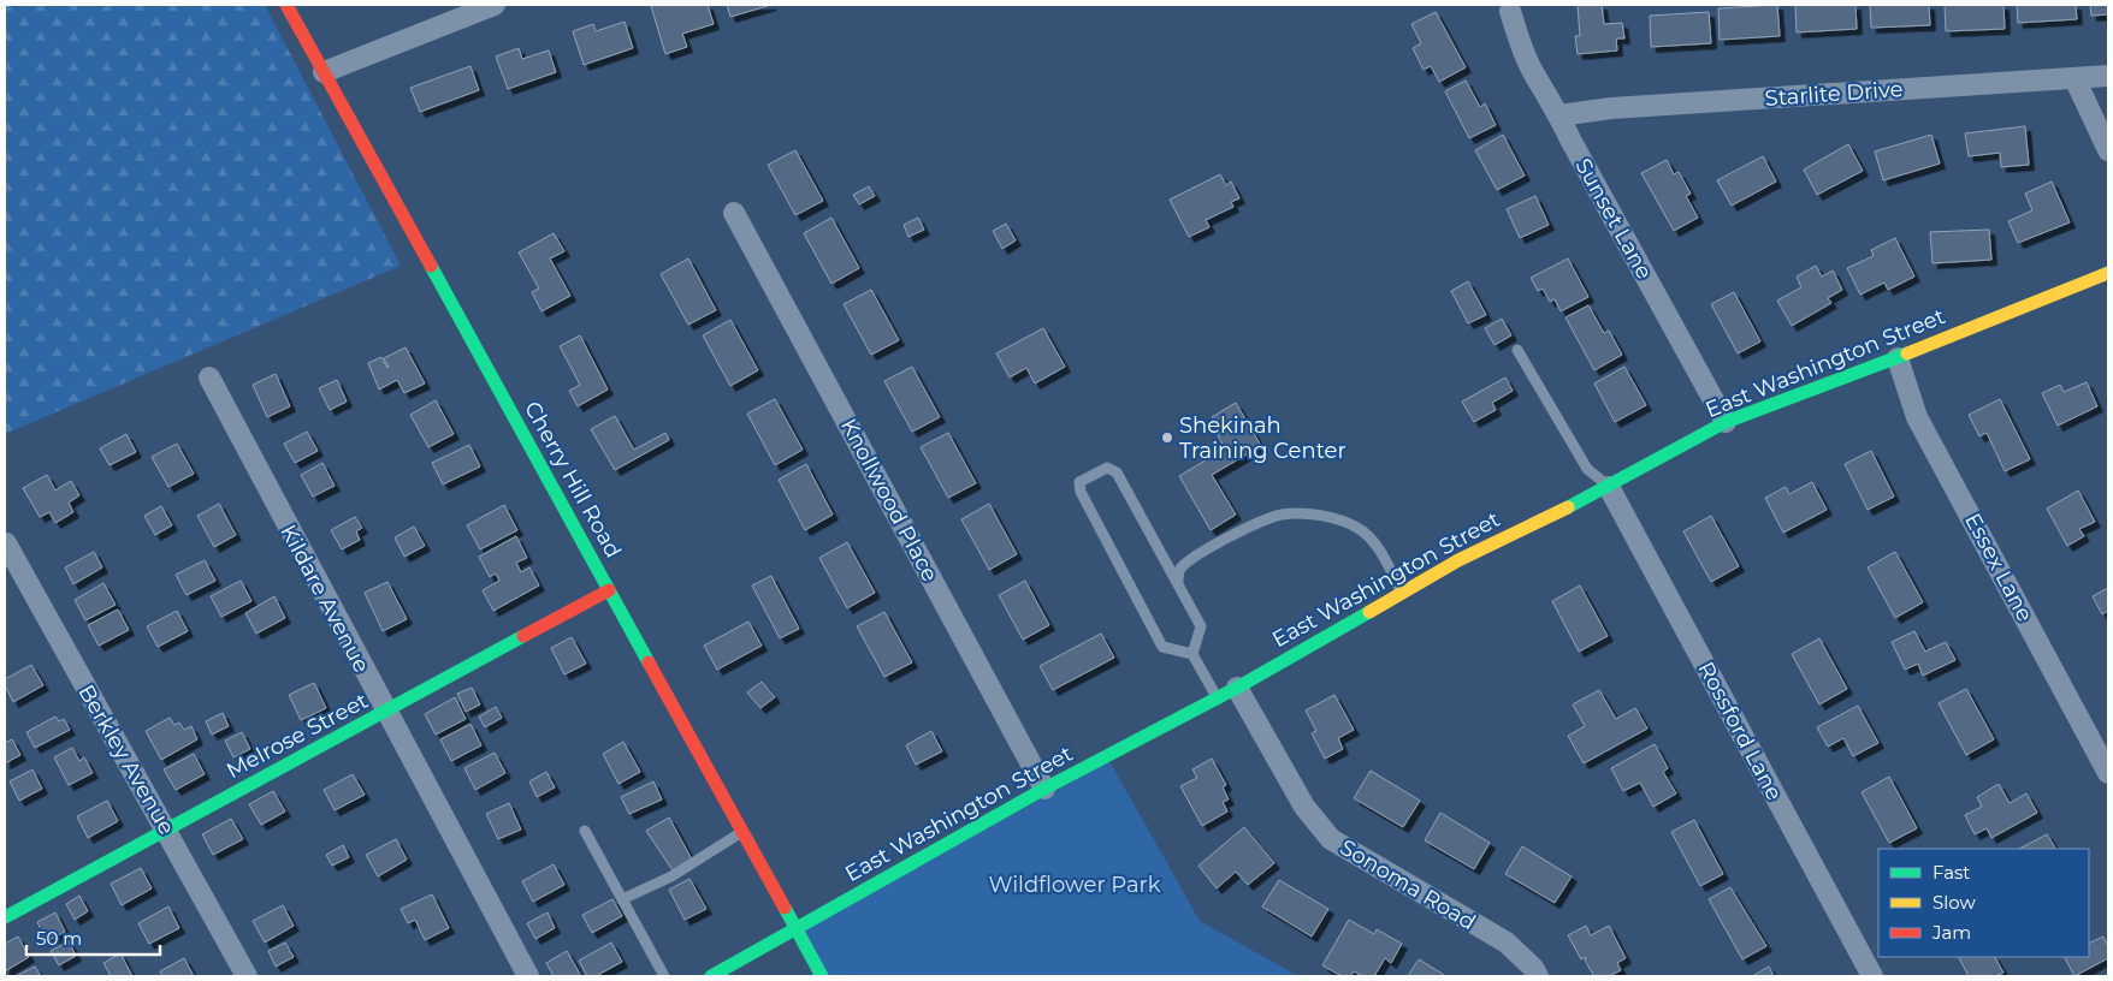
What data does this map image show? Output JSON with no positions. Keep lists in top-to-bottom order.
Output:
{
  "streets": {
    "street": [
      "Starlite Drive",
      "Sunset Lane",
      "East Washington Street",
      "Cherry Hill Road",
      "Knollwood Place",
      "Essex Lane",
      "Kildare Avenue",
      "Rossford Lane",
      "Melrose Street",
      "Berkley Avenue",
      "Sonoma Road"
    ]
  },
  "crossings": [
    ["Starlite Drive", "Sunset Lane"],
    ["Sunset Lane", "East Washington Street"],
    ["East Washington Street", "Cherry Hill Road"],
    ["East Washington Street", "Knollwood Place"],
    ["East Washington Street", "Essex Lane"],
    ["East Washington Street", "Rossford Lane"],
    ["East Washington Street", "Sonoma Road"],
    ["Cherry Hill Road", "Melrose Street"],
    ["Kildare Avenue", "Melrose Street"],
    ["Melrose Street", "Berkley Avenue"]
  ],
  "parks": ["Wildflower Park"],
  "places": ["Shekinah Training Center"],
  "legend": ["Fast", "Slow", "Jam"],
  "scale_bar": "50 m"
}
